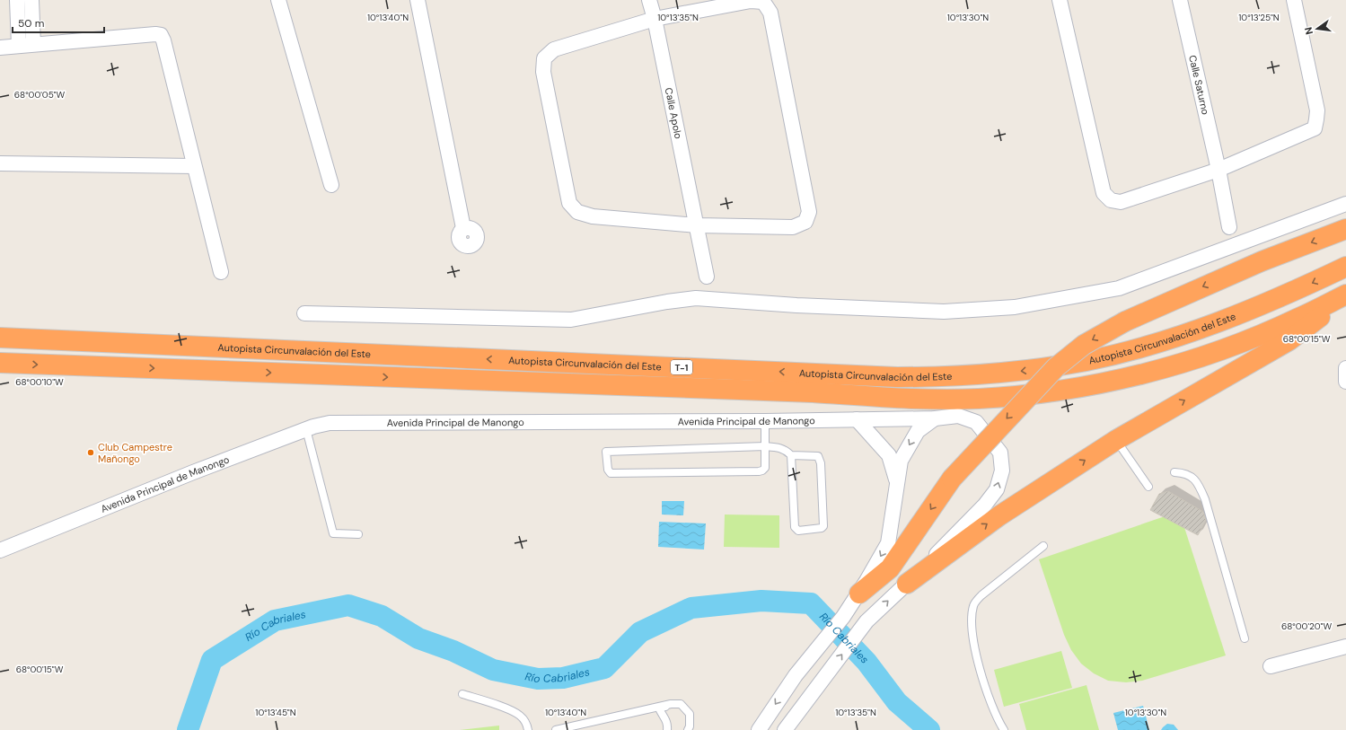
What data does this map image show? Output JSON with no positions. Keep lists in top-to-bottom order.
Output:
{
  "streets": {
    "highway": ["Autopista Circunvalación del Este", "T-1"],
    "street": ["Calle Saturno", "Calle Apolo", "Avenida Principal de Manongo"]
  },
  "water": ["Río Cabriales"],
  "places": ["Club Campestre Mañongo"],
  "scale_bar": "50 m",
  "north": "left",
  "coordinates": [
    "10°13'40\"N",
    "10°13'35\"N",
    "10°13'30\"N",
    "10°13'25\"N",
    "68°00'05\"W",
    "68°00'15\"W",
    "68°00'10\"W",
    "68°00'20\"W",
    "10°13'45\"N"
  ]
}
